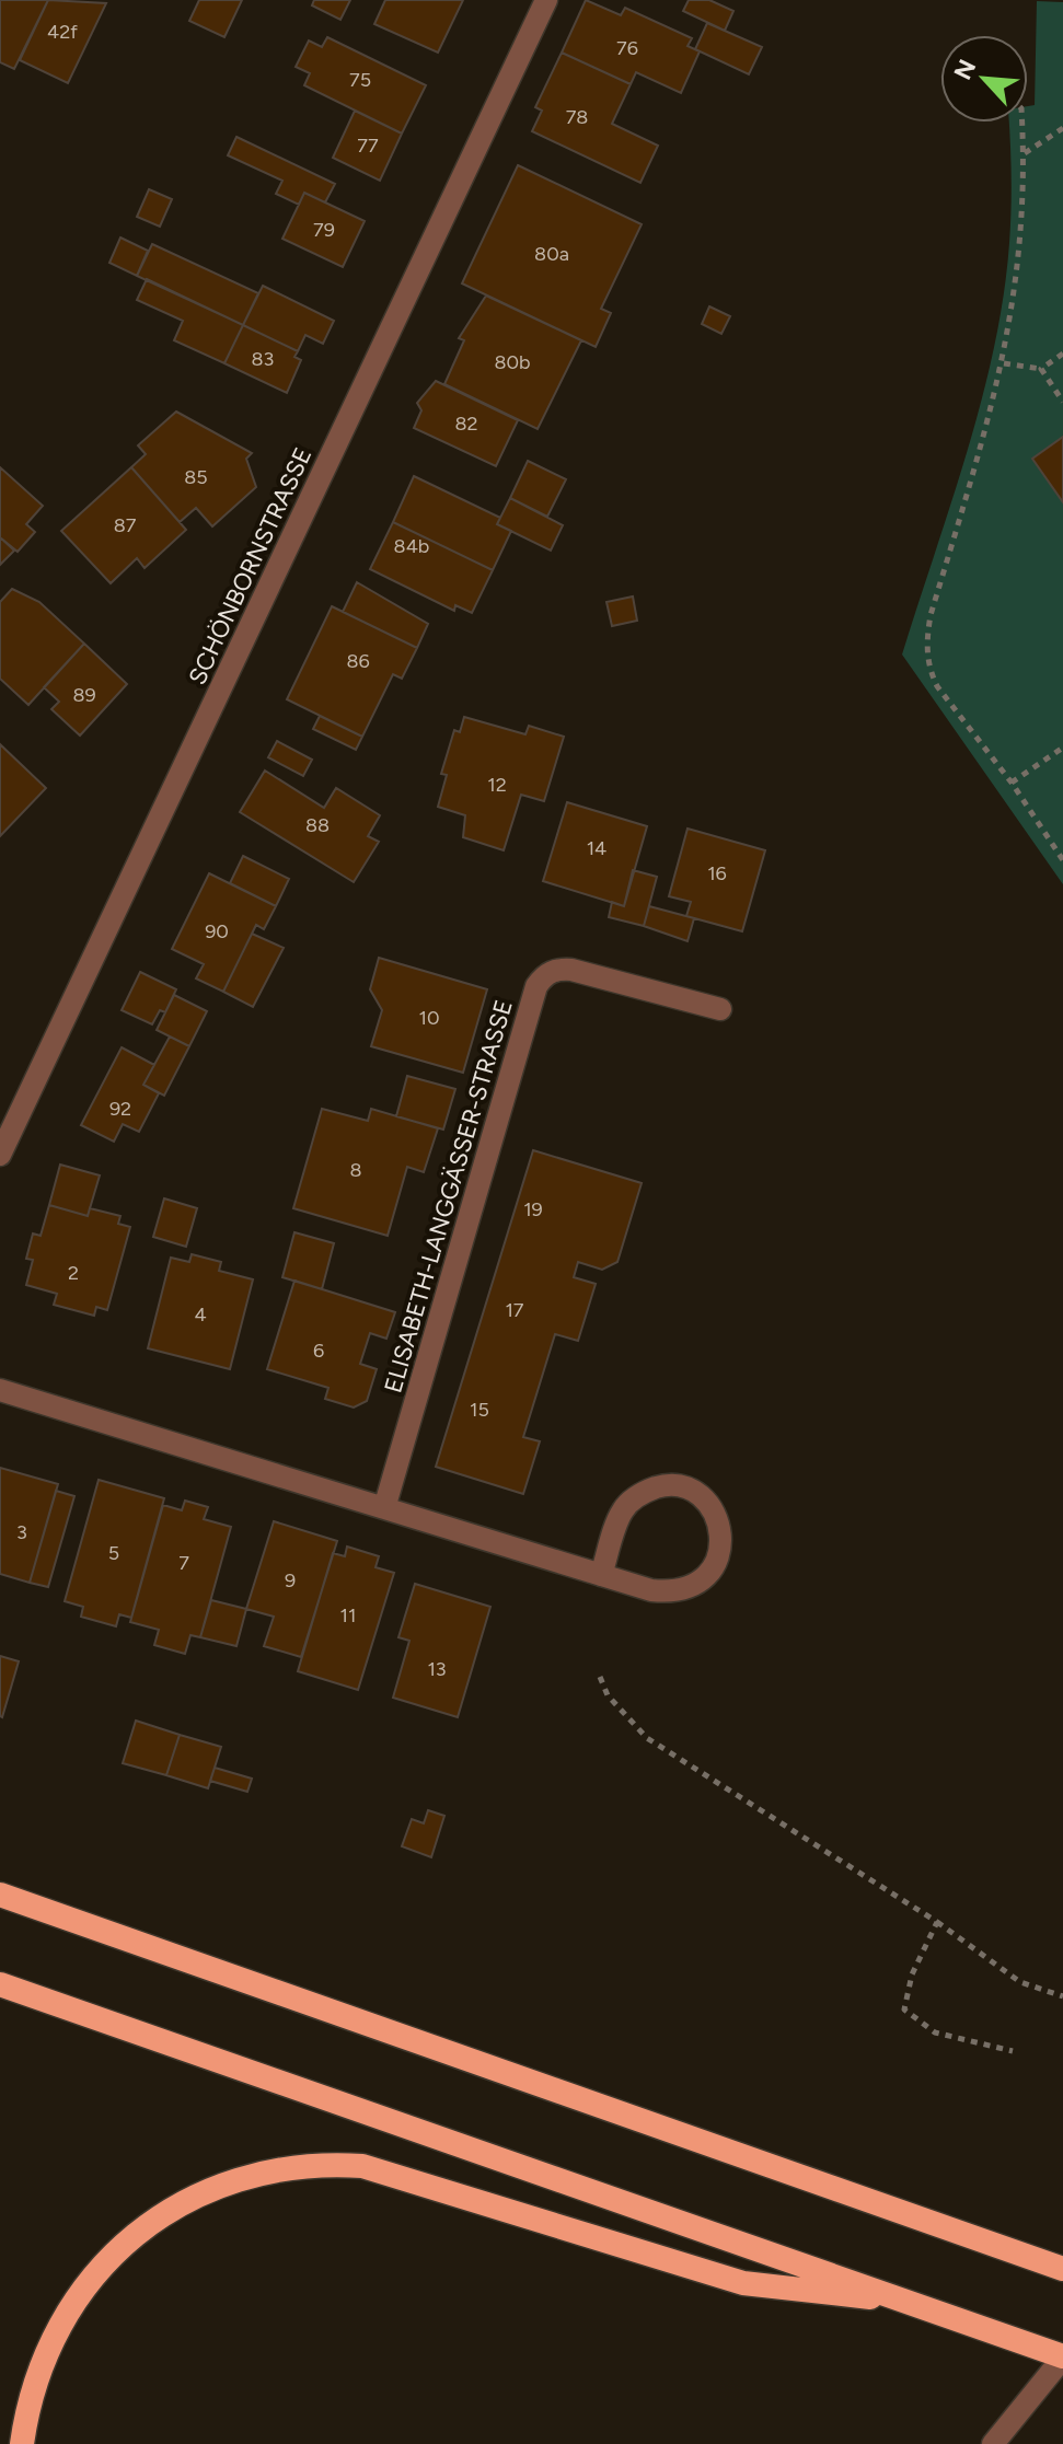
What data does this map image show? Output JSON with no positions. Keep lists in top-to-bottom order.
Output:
{
  "streets": {
    "street": ["SCHÖNBORNSTRASSE", "ELISABETH-LANGGÄSSER-STRASSE"]
  },
  "house_numbers": [
    "42f",
    "76",
    "75",
    "78",
    "77",
    "79",
    "80a",
    "83",
    "80b",
    "82",
    "85",
    "87",
    "84b",
    "86",
    "89",
    "12",
    "88",
    "14",
    "16",
    "90",
    "10",
    "92",
    "8",
    "19",
    "2",
    "17",
    "4",
    "6",
    "15",
    "3",
    "5",
    "7",
    "9",
    "11",
    "13"
  ],
  "north": "top left"
}
